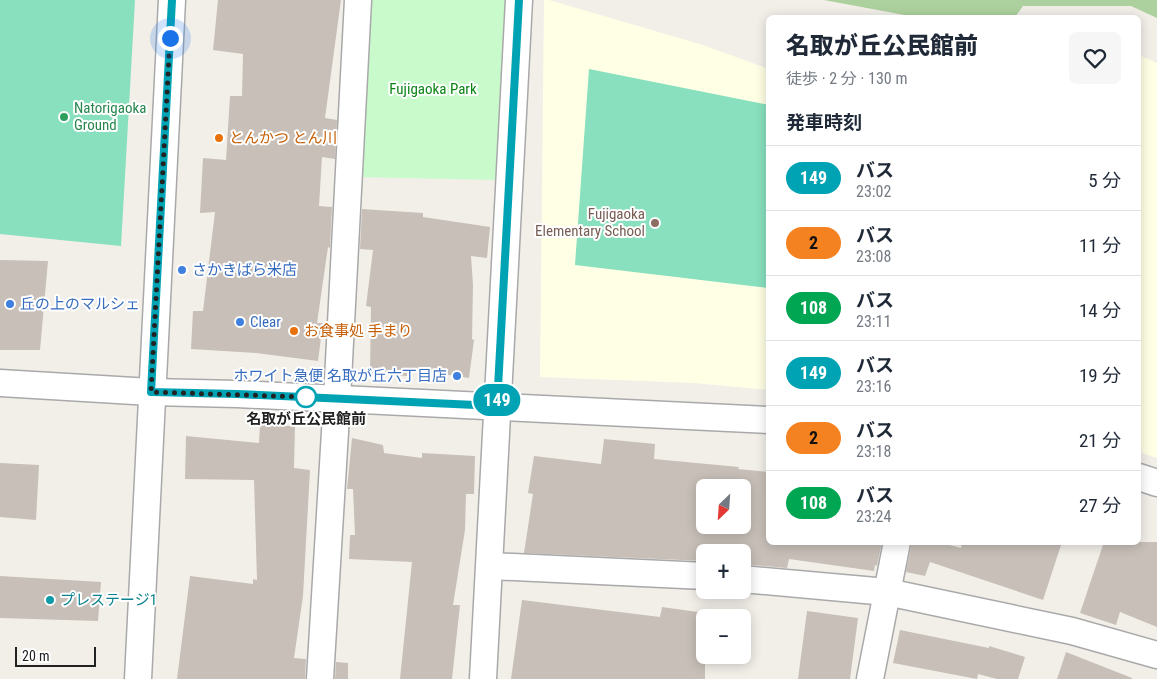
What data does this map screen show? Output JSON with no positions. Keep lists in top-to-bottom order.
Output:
{
  "parks": ["Fujigaoka Park"],
  "places": [
    "Natorigaoka Ground",
    "とんかつ とん川",
    "Fujigaoka Elementary School",
    "さかきばら米店",
    "丘の上のマルシェ",
    "Clear",
    "お食事処 手まり",
    "ホワイト急便 名取が丘六丁目店",
    "名取が丘公民館前",
    "プレステージ1"
  ],
  "lines": ["bus line 149"],
  "scale_bar": "20 m",
  "north": "bottom left",
  "page": {
    "on_map": "149",
    "heading": [
      ["名取が丘公民館前", "徒歩 · 2 分 · 130 m"],
      "発車時刻"
    ],
    "list": [
      {
        "mark": "149",
        "name": "バス",
        "note": "23:02",
        "value": "5 分"
      },
      {
        "mark": "2",
        "name": "バス",
        "note": "23:08",
        "value": "11 分"
      },
      {
        "mark": "108",
        "name": "バス",
        "note": "23:11",
        "value": "14 分"
      },
      {
        "mark": "149",
        "name": "バス",
        "note": "23:16",
        "value": "19 分"
      },
      {
        "mark": "2",
        "name": "バス",
        "note": "23:18",
        "value": "21 分"
      },
      {
        "mark": "108",
        "name": "バス",
        "note": "23:24",
        "value": "27 分"
      }
    ],
    "map_buttons": ["+", "−"],
    "scale": "20 m"
  }
}
